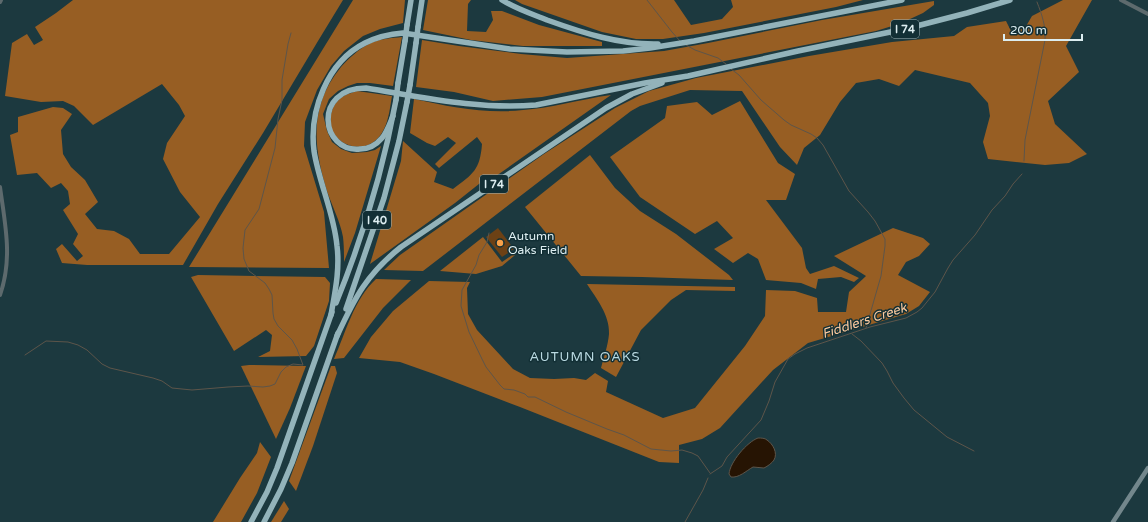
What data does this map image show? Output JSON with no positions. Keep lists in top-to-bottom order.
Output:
{
  "streets": {
    "highway": ["I 74", "I 40"]
  },
  "crossings": [
    ["I 74", "I 40"]
  ],
  "districts": ["AUTUMN OAKS"],
  "water": ["Fiddlers Creek"],
  "places": ["Autumn Oaks Field"],
  "scale_bar": "200 m"
}
